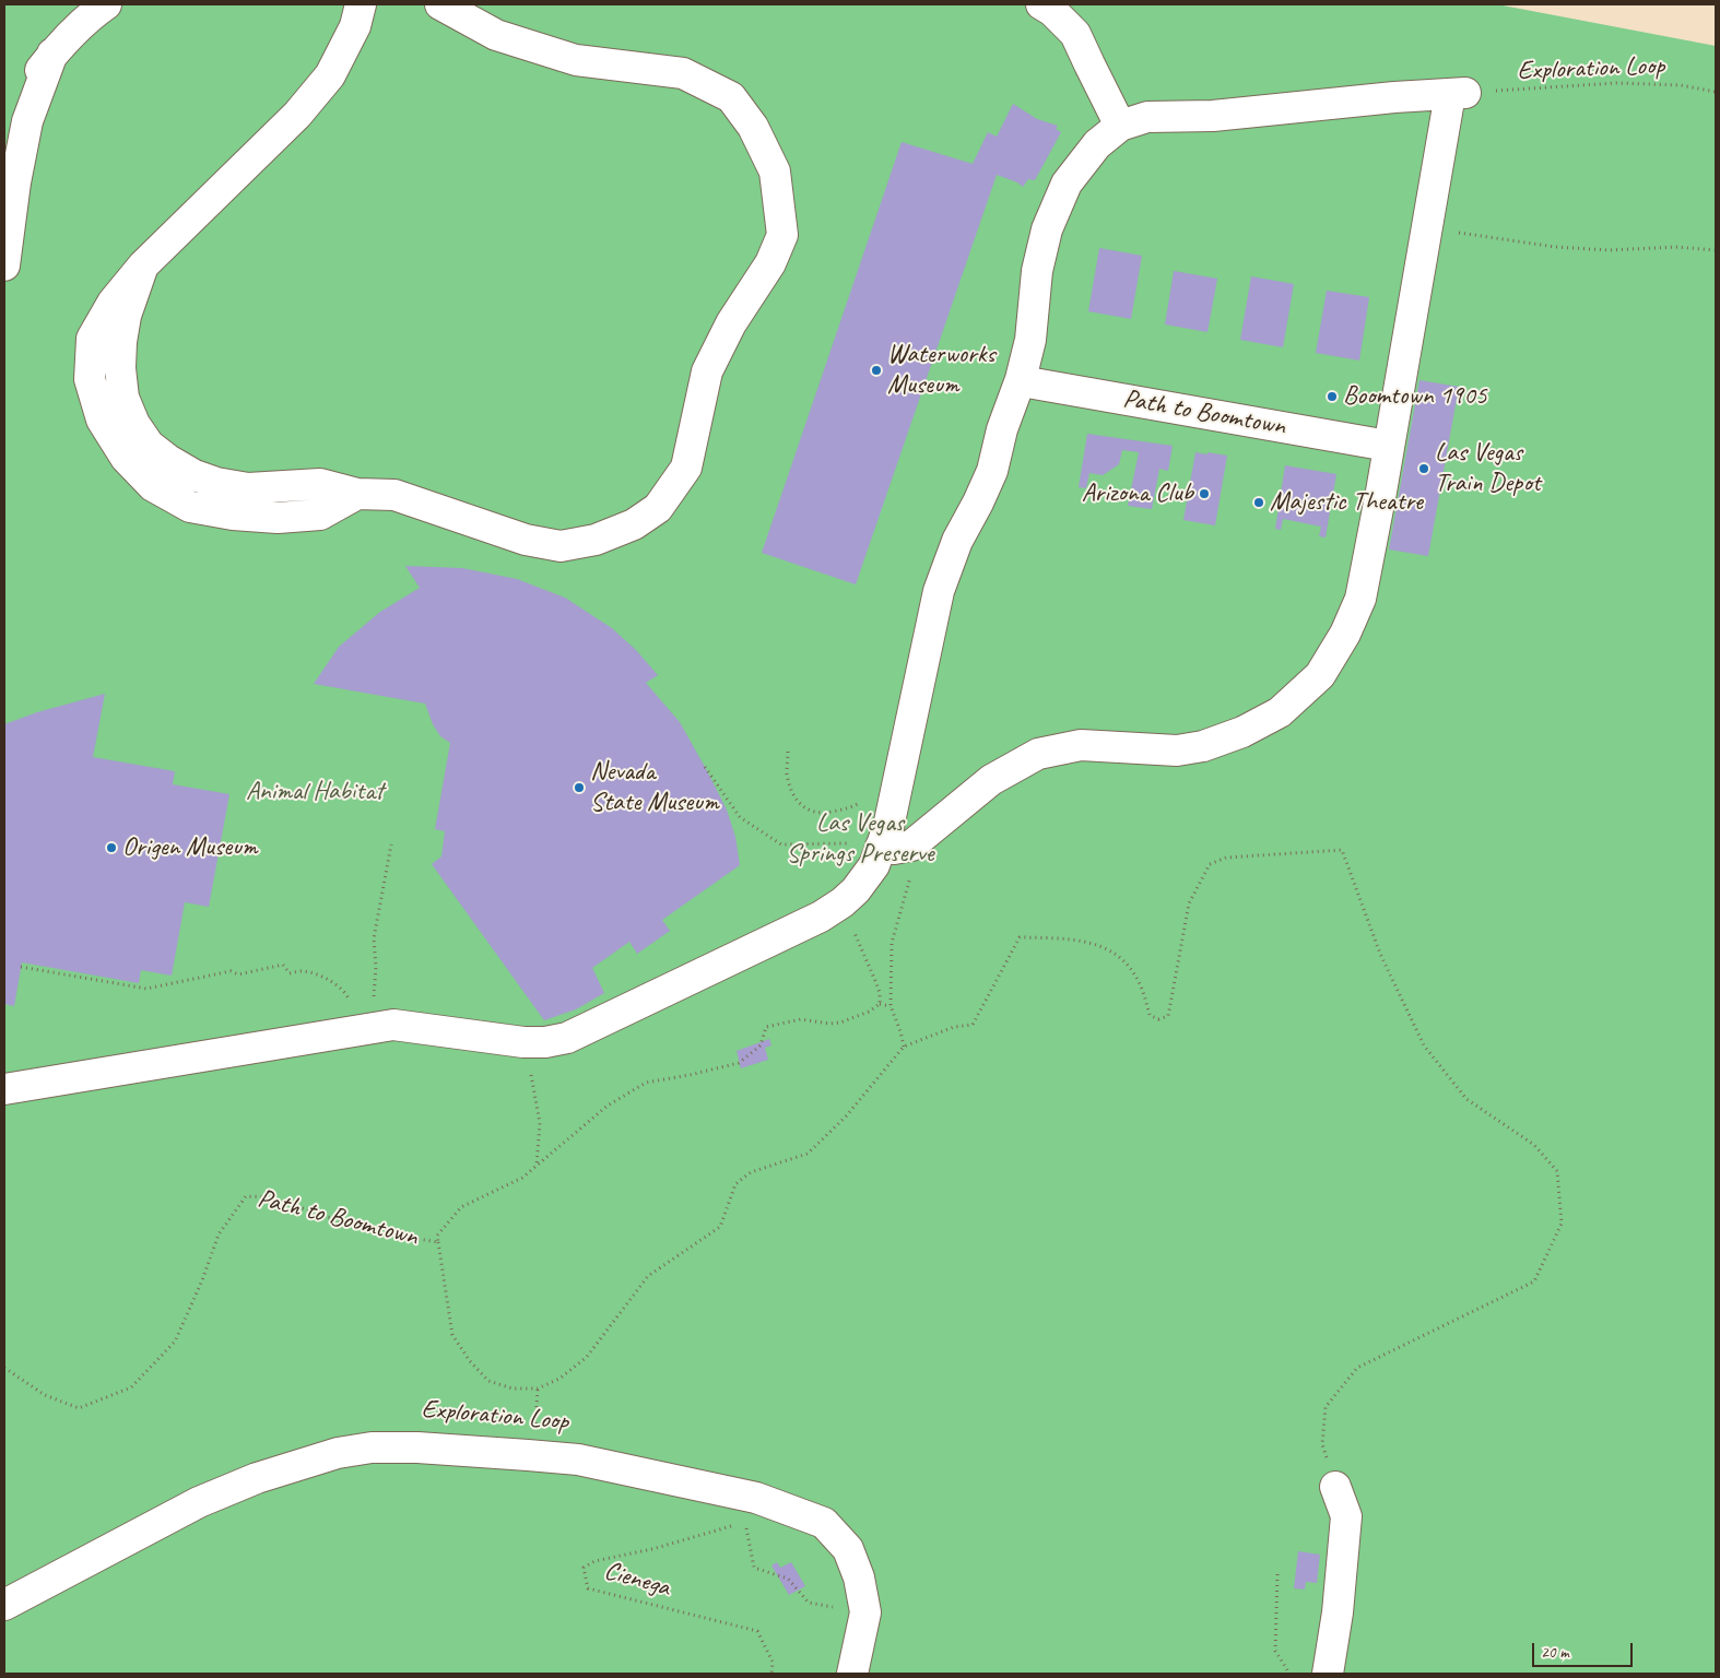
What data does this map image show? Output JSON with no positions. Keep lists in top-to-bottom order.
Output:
{
  "streets": {
    "street": ["Path to Boomtown"],
    "path": ["Exploration Loop", "Cienega"]
  },
  "parks": ["Animal Habitat", "Las Vegas Springs Preserve"],
  "places": [
    "Waterworks Museum",
    "Boomtown 1905",
    "Las Vegas Train Depot",
    "Arizona Club",
    "Majestic Theatre",
    "Nevada State Museum",
    "Origen Museum"
  ],
  "scale_bar": "20 m"
}
